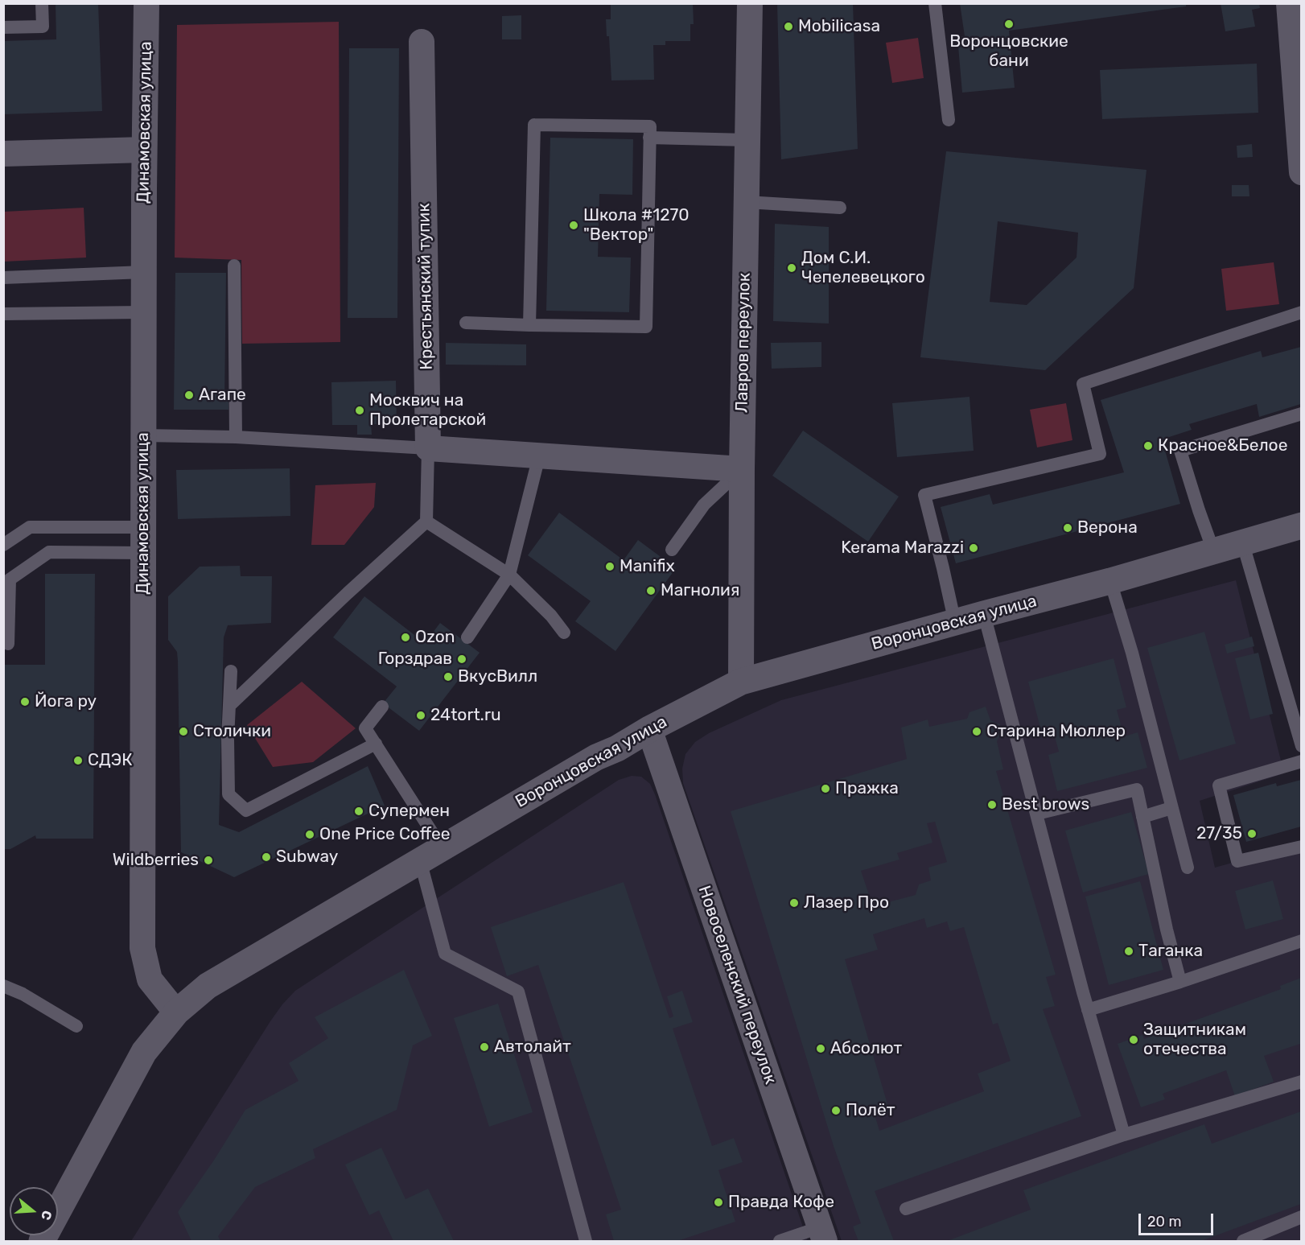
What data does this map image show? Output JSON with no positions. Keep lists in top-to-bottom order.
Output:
{
  "streets": {
    "main road": ["Воронцовская улица"],
    "street": [
      "Динамовская улица",
      "Крестьянский тупик",
      "Лавров переулок",
      "Новоселенский переулок"
    ]
  },
  "crossings": [
    ["Динамовская улица", "Воронцовская улица"],
    ["Лавров переулок", "Воронцовская улица"],
    ["Воронцовская улица", "Новоселенский переулок"]
  ],
  "places": [
    "Воронцовские бани",
    "Mobilicasa",
    "Школа #1270 \"Вектор\"",
    "Дом С.И. Чепелевецкого",
    "Агапе",
    "Москвич на Пролетарской",
    "Красное&Белое",
    "Верона",
    "Kerama Marazzi",
    "Manifix",
    "Магнолия",
    "Ozon",
    "Горздрав",
    "ВкусВилл",
    "Йога ру",
    "24tort.ru",
    "Столички",
    "Старина Мюллер",
    "СДЭК",
    "Пражка",
    "Best brows",
    "Супермен",
    "27/35",
    "One Price Coffee",
    "Subway",
    "Wildberries",
    "Лазер Про",
    "Таганка",
    "Защитникам отечества",
    "Автолайт",
    "Абсолют",
    "Полёт",
    "Правда Кофе"
  ],
  "scale_bar": "20 m",
  "north": "right"
}
